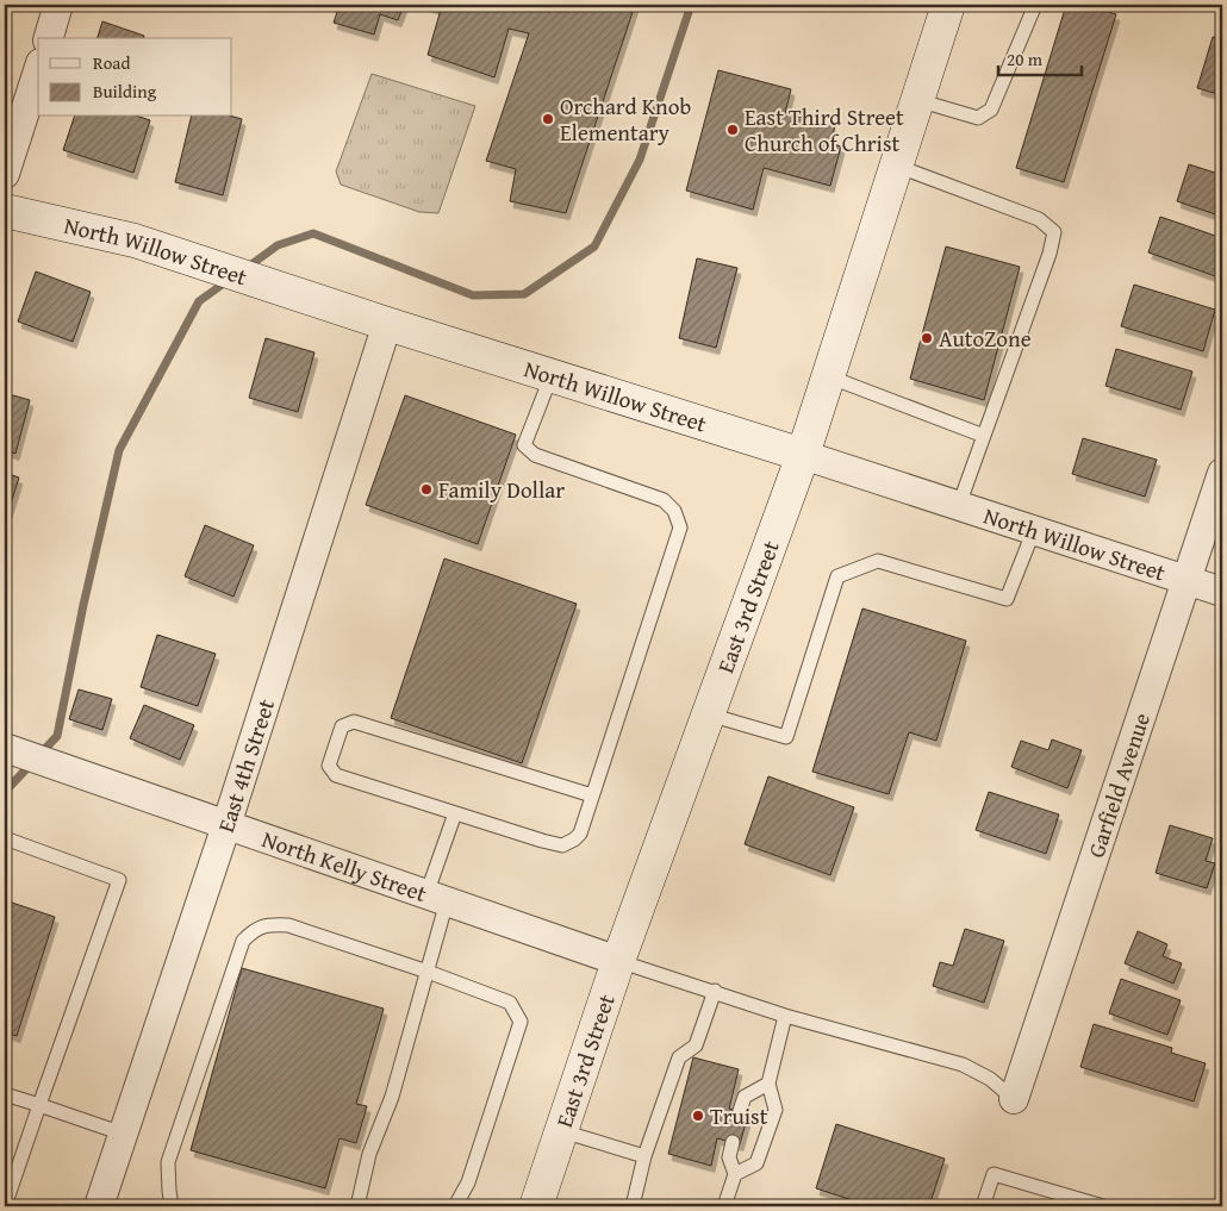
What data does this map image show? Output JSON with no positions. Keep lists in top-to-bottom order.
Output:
{
  "streets": {
    "main road": ["North Willow Street", "East 3rd Street"],
    "street": ["East 4th Street", "Garfield Avenue", "North Kelly Street"]
  },
  "crossings": [
    ["North Willow Street", "East 3rd Street"],
    ["North Willow Street", "East 4th Street"],
    ["North Willow Street", "Garfield Avenue"],
    ["East 3rd Street", "North Kelly Street"],
    ["East 4th Street", "North Kelly Street"]
  ],
  "places": [
    "Orchard Knob Elementary",
    "East Third Street Church of Christ",
    "AutoZone",
    "Family Dollar",
    "Truist"
  ],
  "legend": ["Road", "Building"],
  "scale_bar": "20 m"
}
